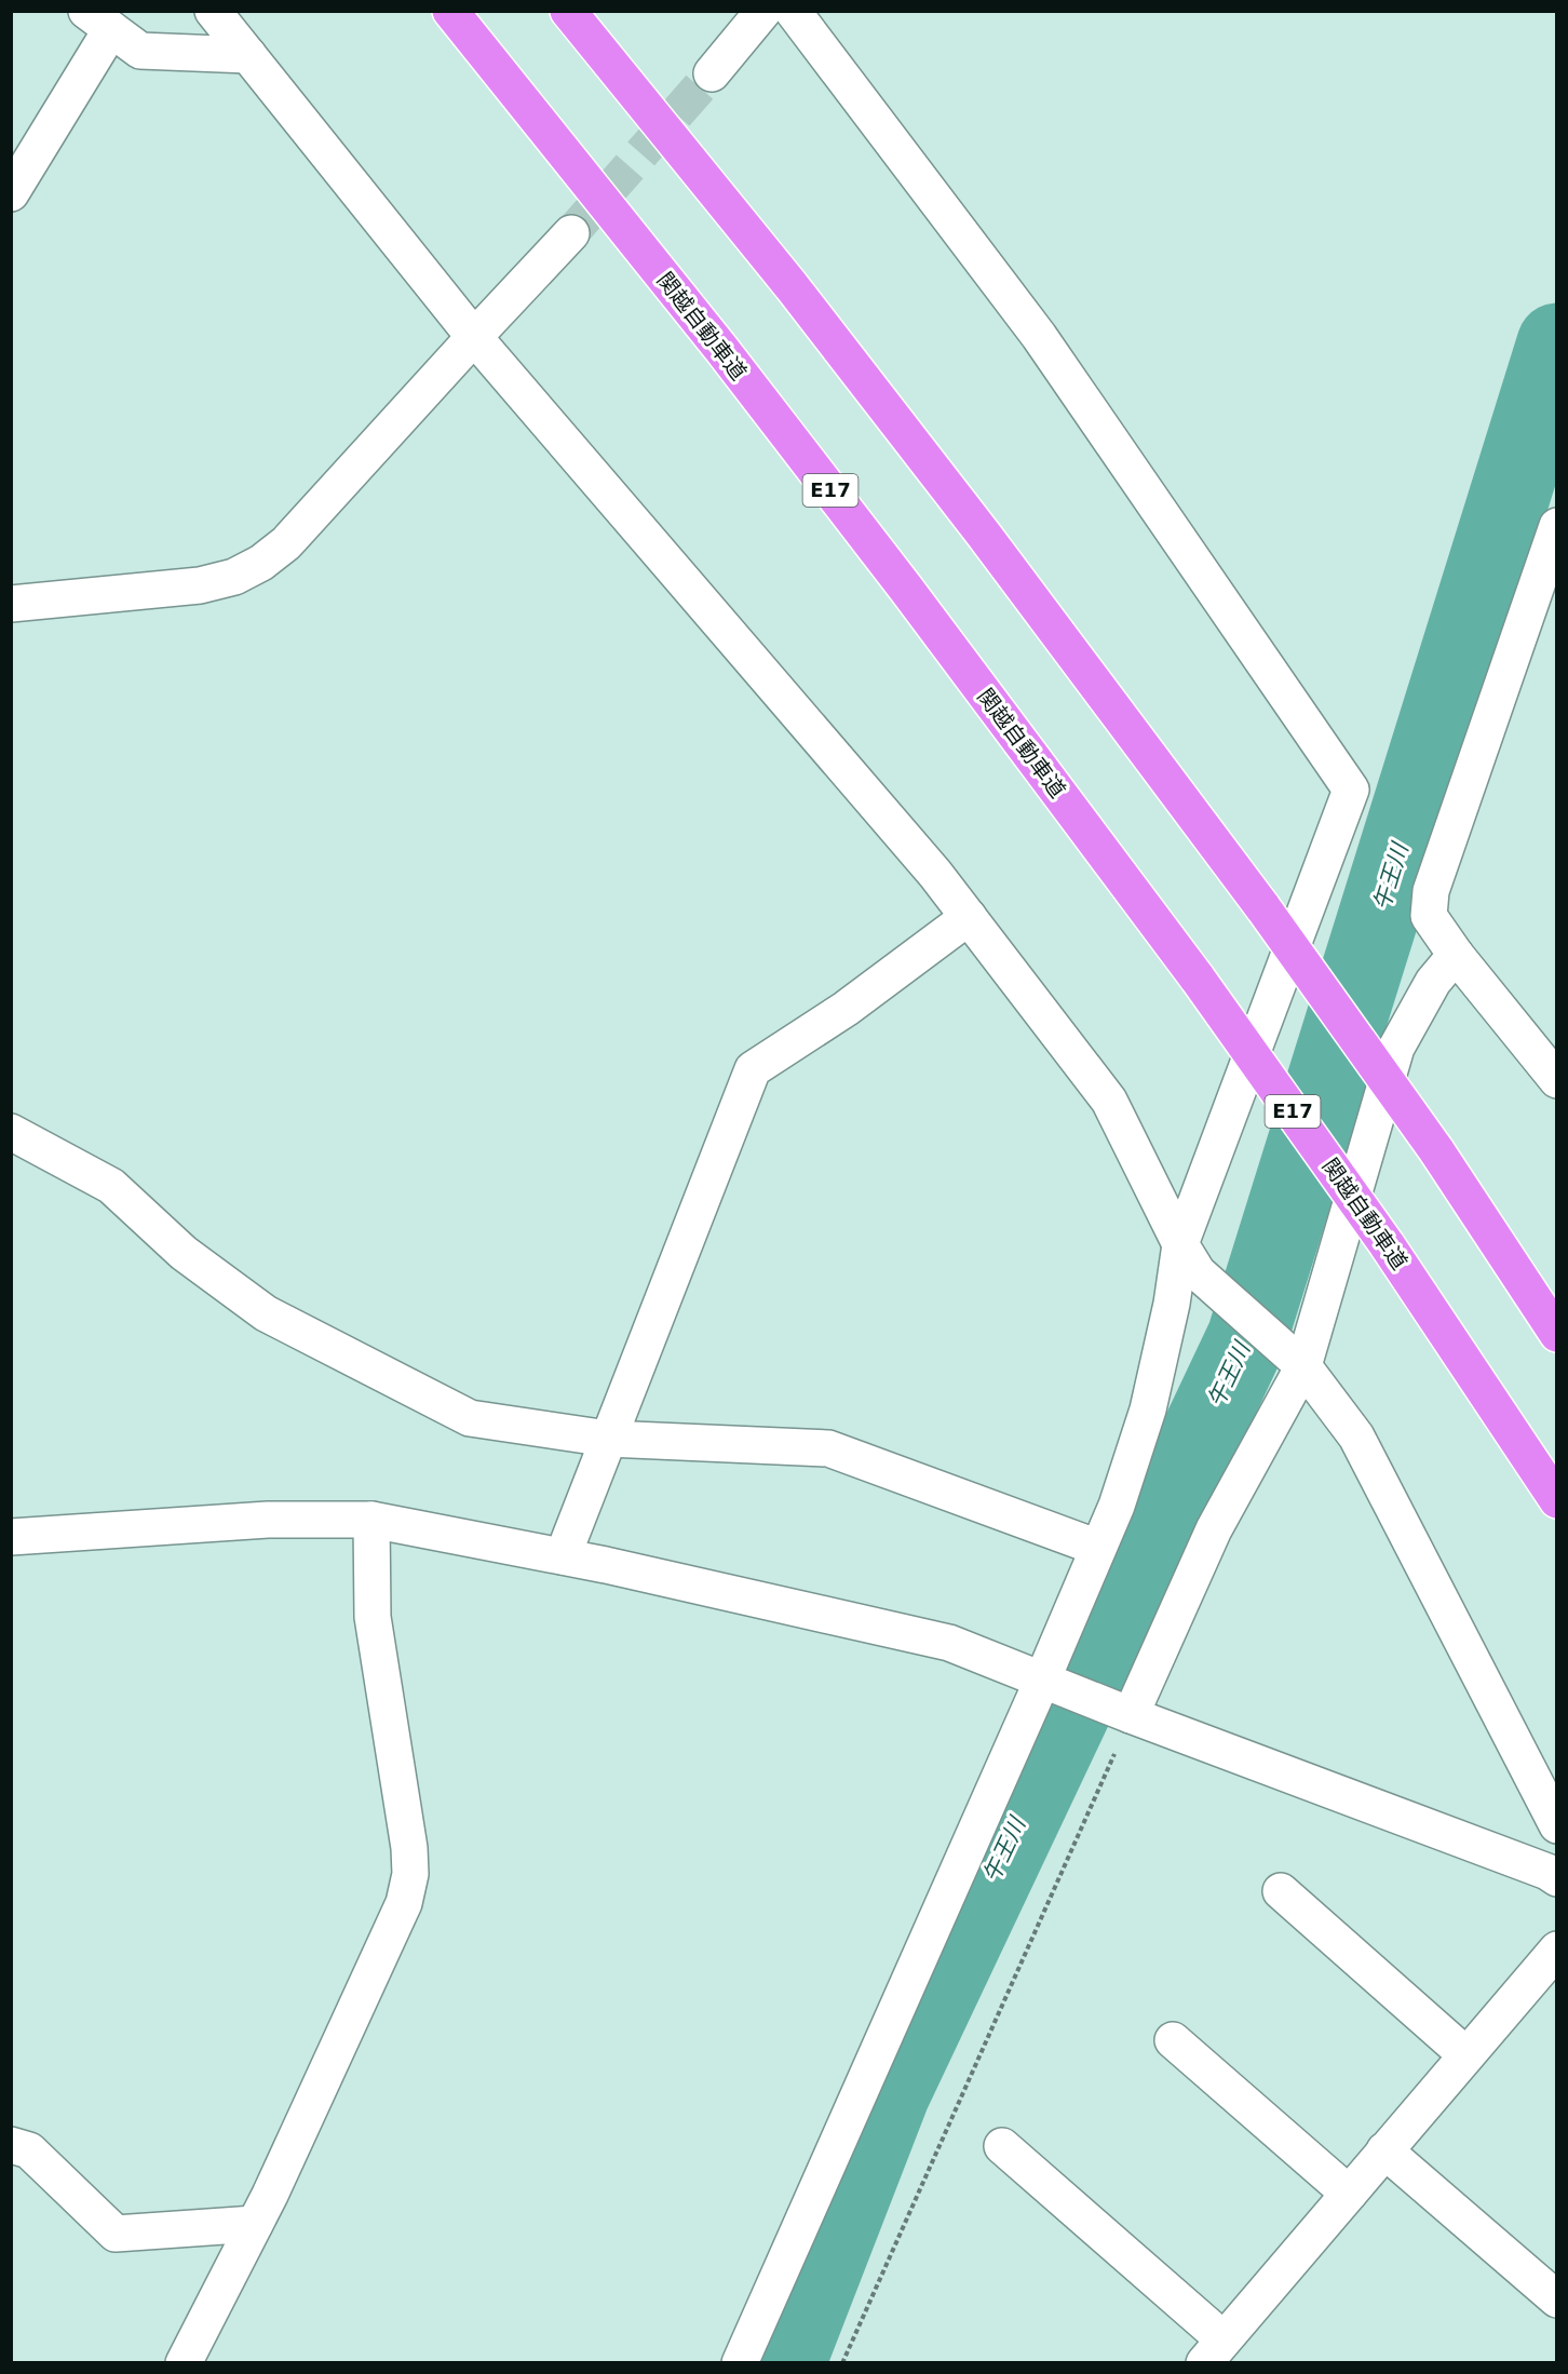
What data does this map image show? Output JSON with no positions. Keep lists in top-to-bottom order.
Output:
{
  "streets": {
    "highway": ["関越自動車道", "E17"]
  },
  "water": ["午王川"]
}
